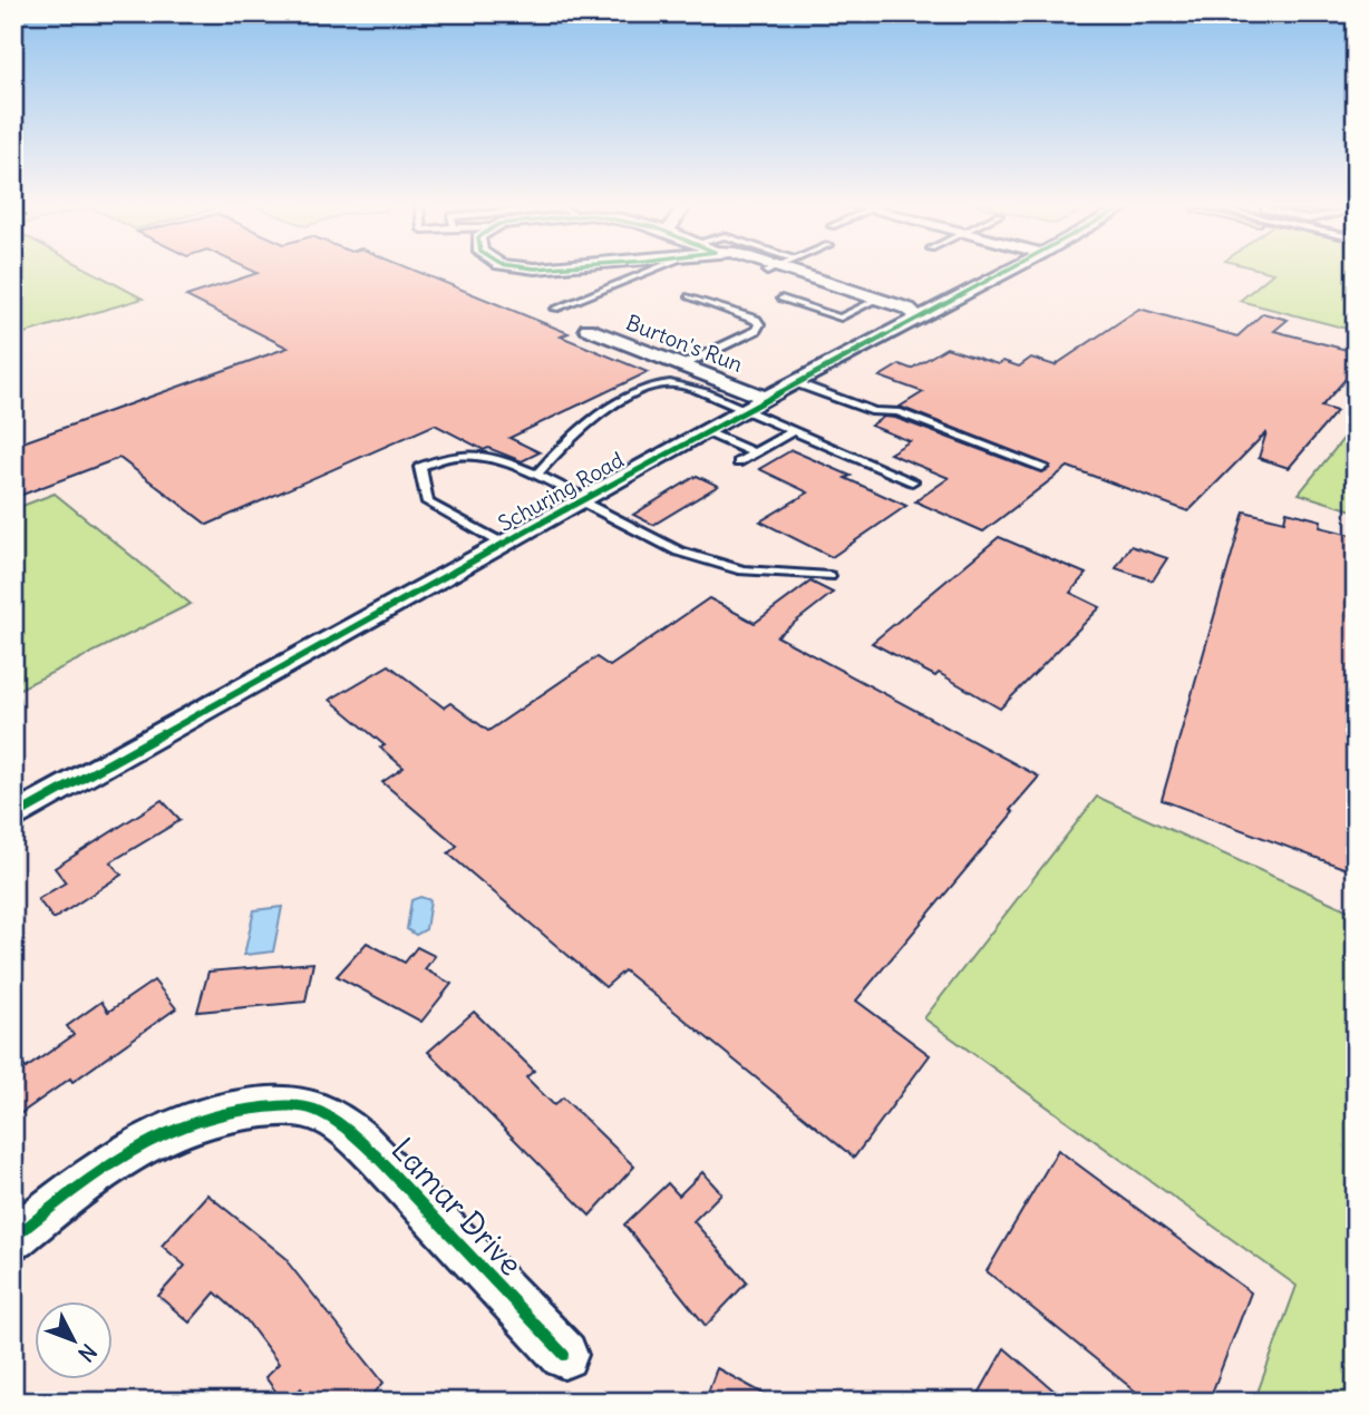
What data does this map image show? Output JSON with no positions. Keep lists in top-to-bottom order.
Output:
{
  "streets": {
    "street": ["Burton's Run", "Schuring Road", "Lamar Drive"]
  },
  "crossings": [
    ["Burton's Run", "Schuring Road"]
  ],
  "north": "bottom right"
}
